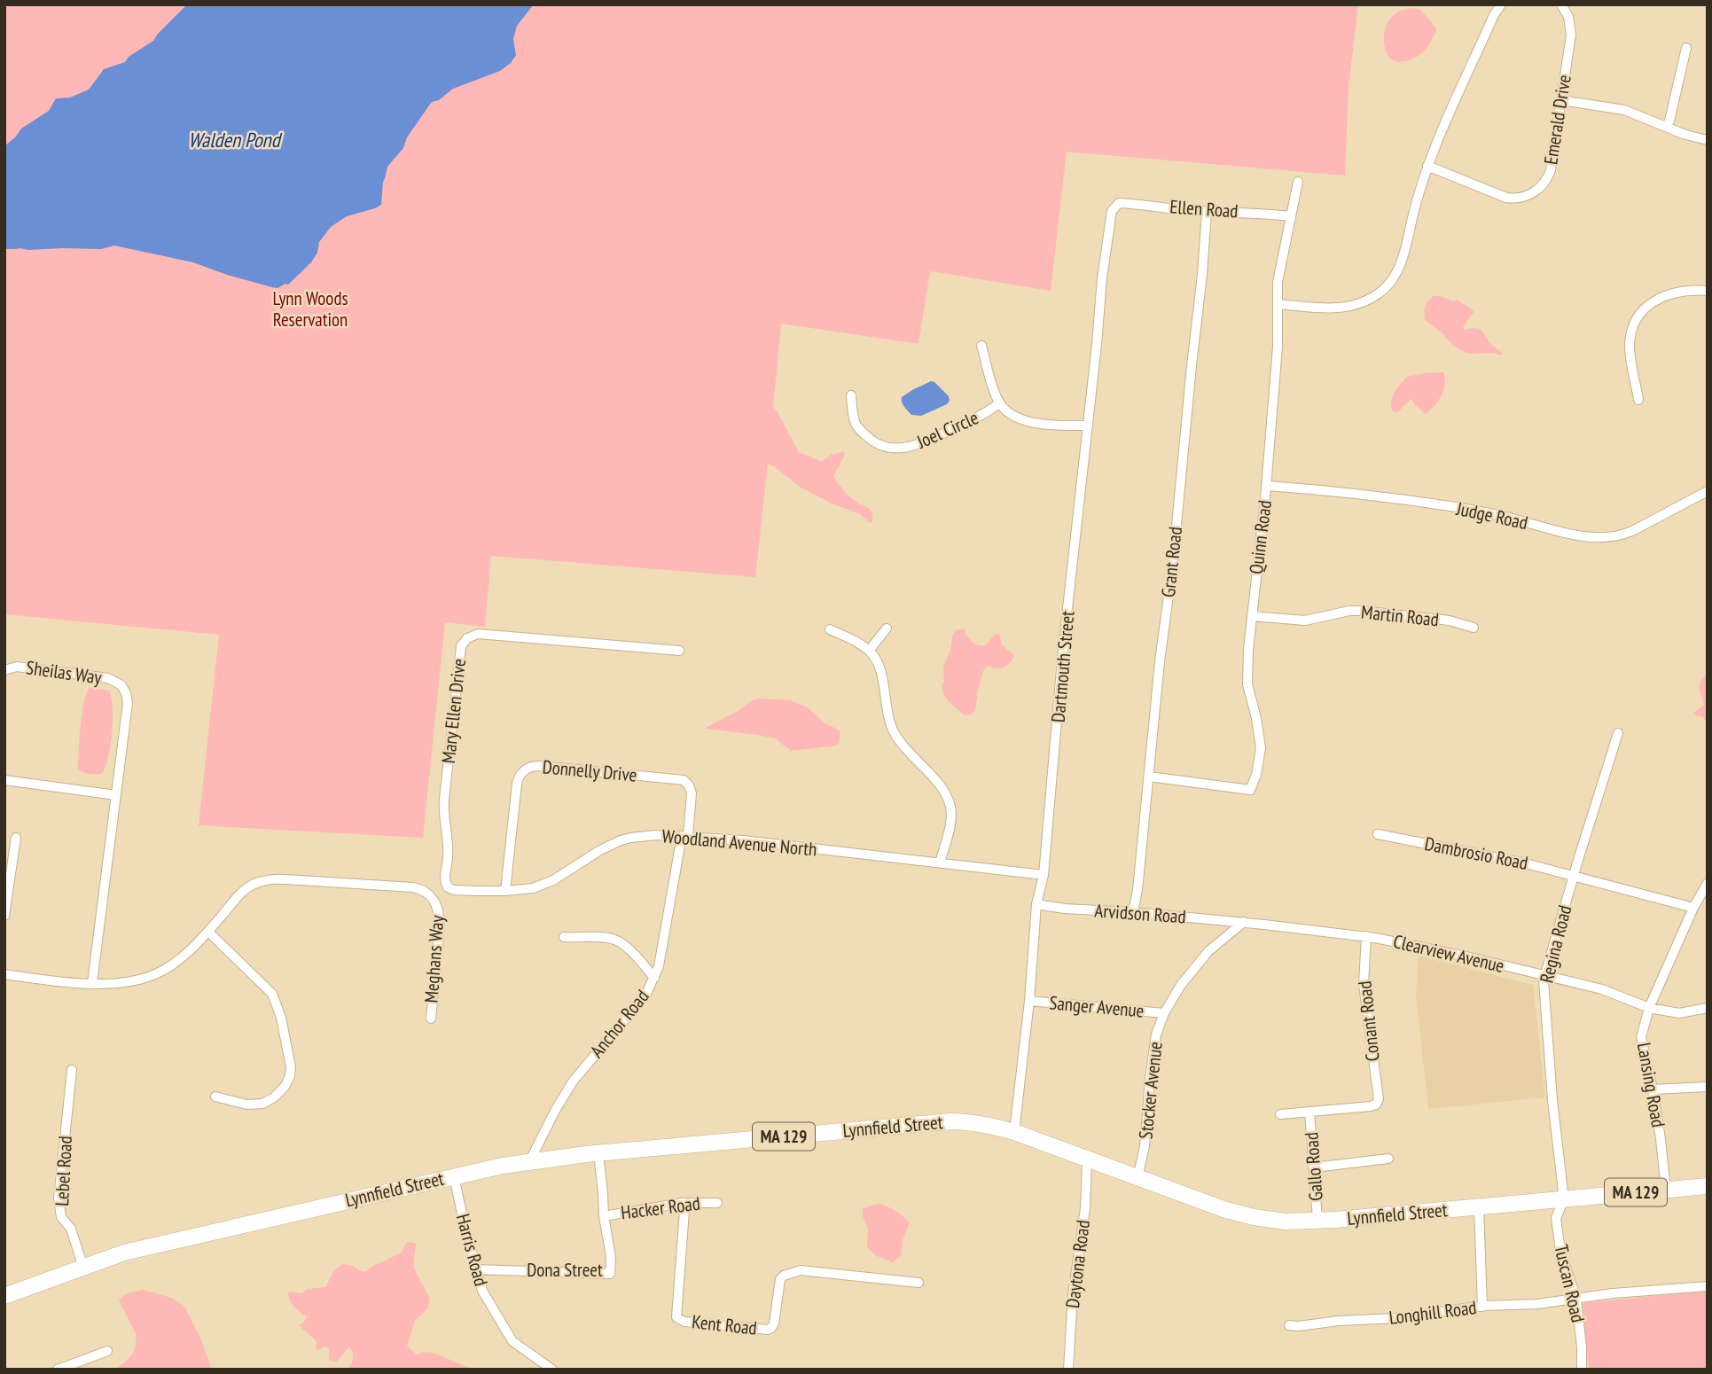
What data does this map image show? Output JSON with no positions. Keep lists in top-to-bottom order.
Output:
{
  "streets": {
    "main road": ["Lynnfield Street", "MA 129"],
    "street": [
      "Emerald Drive",
      "Ellen Road",
      "Joel Circle",
      "Judge Road",
      "Quinn Road",
      "Grant Road",
      "Martin Road",
      "Dartmouth Street",
      "Sheilas Way",
      "Mary Ellen Drive",
      "Donnelly Drive",
      "Woodland Avenue North",
      "Dambrosio Road",
      "Arvidson Road",
      "Regina Road",
      "Clearview Avenue",
      "Meghans Way",
      "Sanger Avenue",
      "Conant Road",
      "Anchor Road",
      "Lansing Road",
      "Stocker Avenue",
      "Gallo Road",
      "Lebel Road",
      "Hacker Road",
      "Harris Road",
      "Daytona Road",
      "Dona Street",
      "Tuscan Road",
      "Longhill Road",
      "Kent Road"
    ]
  },
  "crossings": [
    ["Ellen Road", "Quinn Road"],
    ["Ellen Road", "Grant Road"],
    ["Ellen Road", "Dartmouth Street"],
    ["Judge Road", "Quinn Road"],
    ["Quinn Road", "Grant Road"],
    ["Quinn Road", "Martin Road"],
    ["Grant Road", "Arvidson Road"],
    ["Dartmouth Street", "Woodland Avenue North"],
    ["Dartmouth Street", "Arvidson Road"],
    ["Dartmouth Street", "Sanger Avenue"],
    ["Dartmouth Street", "Lynnfield Street"],
    ["Mary Ellen Drive", "Woodland Avenue North"],
    ["Donnelly Drive", "Woodland Avenue North"],
    ["Donnelly Drive", "Anchor Road"],
    ["Woodland Avenue North", "Anchor Road"],
    ["Dambrosio Road", "Regina Road"],
    ["Dambrosio Road", "Lansing Road"],
    ["Arvidson Road", "Clearview Avenue"],
    ["Arvidson Road", "Stocker Avenue"],
    ["Regina Road", "Clearview Avenue"],
    ["Regina Road", "Lynnfield Street"],
    ["Regina Road", "Tuscan Road"],
    ["Clearview Avenue", "Conant Road"],
    ["Clearview Avenue", "Lansing Road"],
    ["Clearview Avenue", "Stocker Avenue"],
    ["Sanger Avenue", "Stocker Avenue"],
    ["Conant Road", "Gallo Road"],
    ["Anchor Road", "Lynnfield Street"],
    ["Lansing Road", "Lynnfield Street"],
    ["Stocker Avenue", "Lynnfield Street"],
    ["Lynnfield Street", "Gallo Road"],
    ["Lynnfield Street", "Lebel Road"],
    ["Lynnfield Street", "Harris Road"],
    ["Lynnfield Street", "Daytona Road"],
    ["Lynnfield Street", "Dona Street"],
    ["Lynnfield Street", "Tuscan Road"],
    ["Hacker Road", "Dona Street"],
    ["Hacker Road", "Kent Road"],
    ["Harris Road", "Dona Street"],
    ["Tuscan Road", "Longhill Road"]
  ],
  "water": ["Walden Pond"],
  "parks": ["Lynn Woods Reservation"]
}
